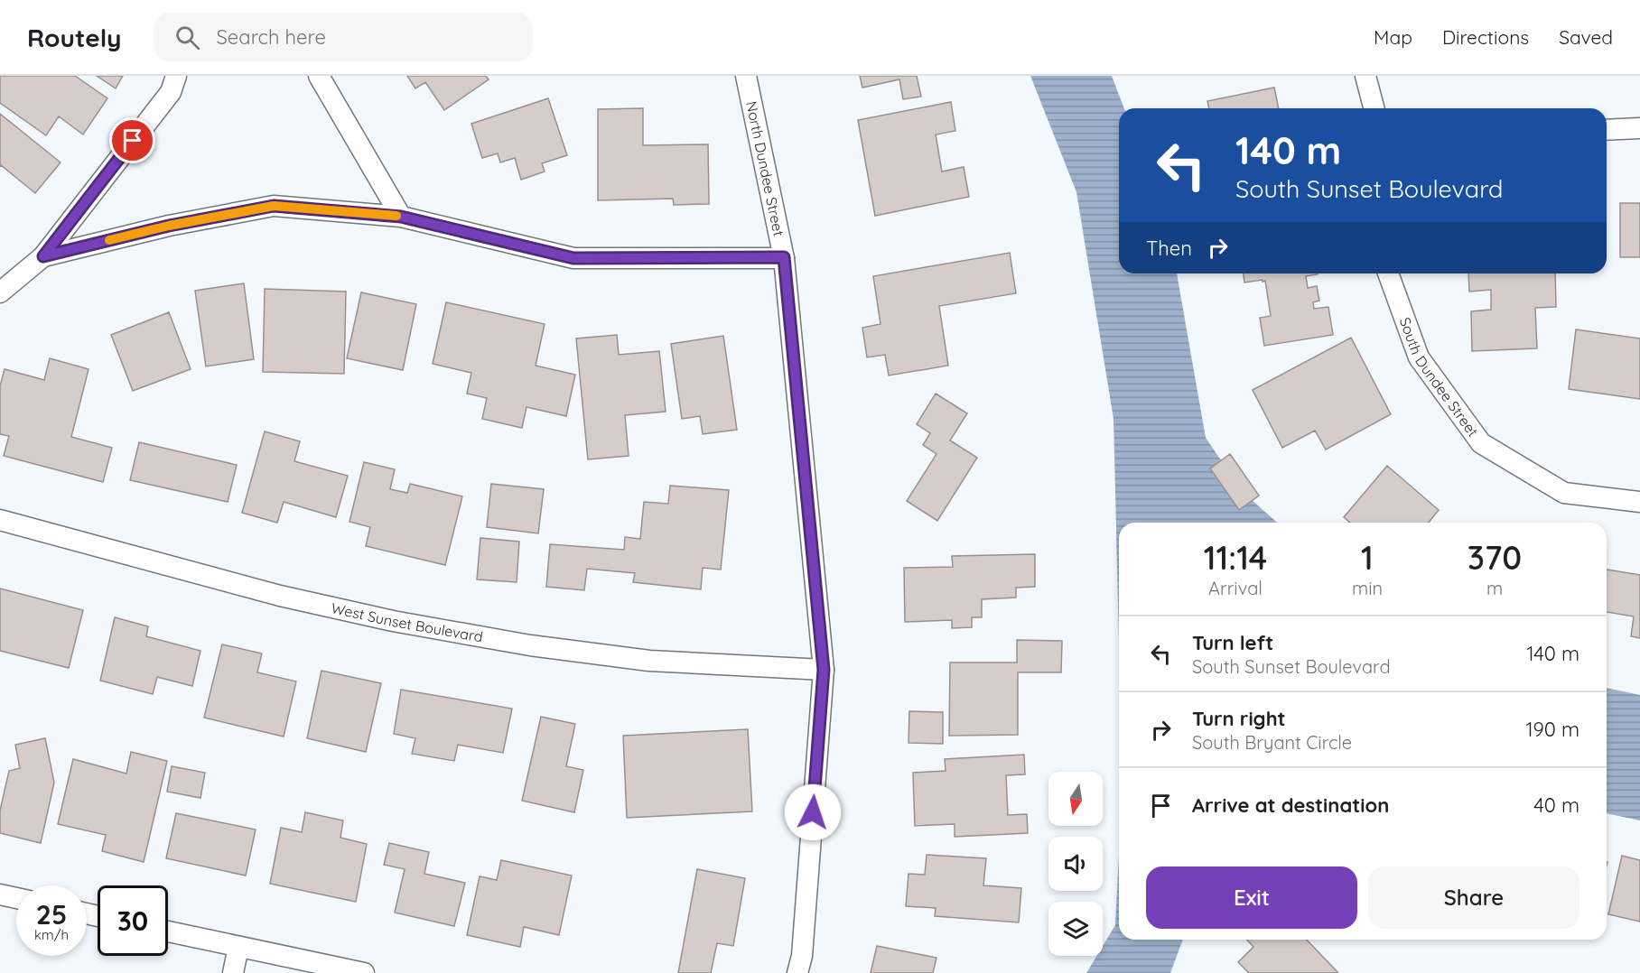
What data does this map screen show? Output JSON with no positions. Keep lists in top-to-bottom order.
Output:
{
  "streets": {
    "street": ["North Dundee Street", "South Dundee Street", "West Sunset Boulevard"]
  },
  "crossings": [
    ["North Dundee Street", "West Sunset Boulevard"]
  ],
  "north": "bottom",
  "page": {
    "header": "Routely",
    "search": "Search here",
    "nav": ["Map", "Directions", "Saved"],
    "turn": ["140 m", "South Sunset Boulevard"],
    "then": "Then",
    "eta": [
      "11:14",
      "Arrival",
      "1",
      "min",
      "370",
      "m"
    ],
    "list": [
      {
        "name": "Turn left",
        "note": "South Sunset Boulevard",
        "value": "140 m"
      },
      {
        "name": "Turn right",
        "note": "South Bryant Circle",
        "value": "190 m"
      },
      {
        "name": "Arrive at destination",
        "value": "40 m"
      }
    ],
    "buttons": ["Exit", "Share"],
    "speed": "25 km/h",
    "limit": "30"
  }
}
